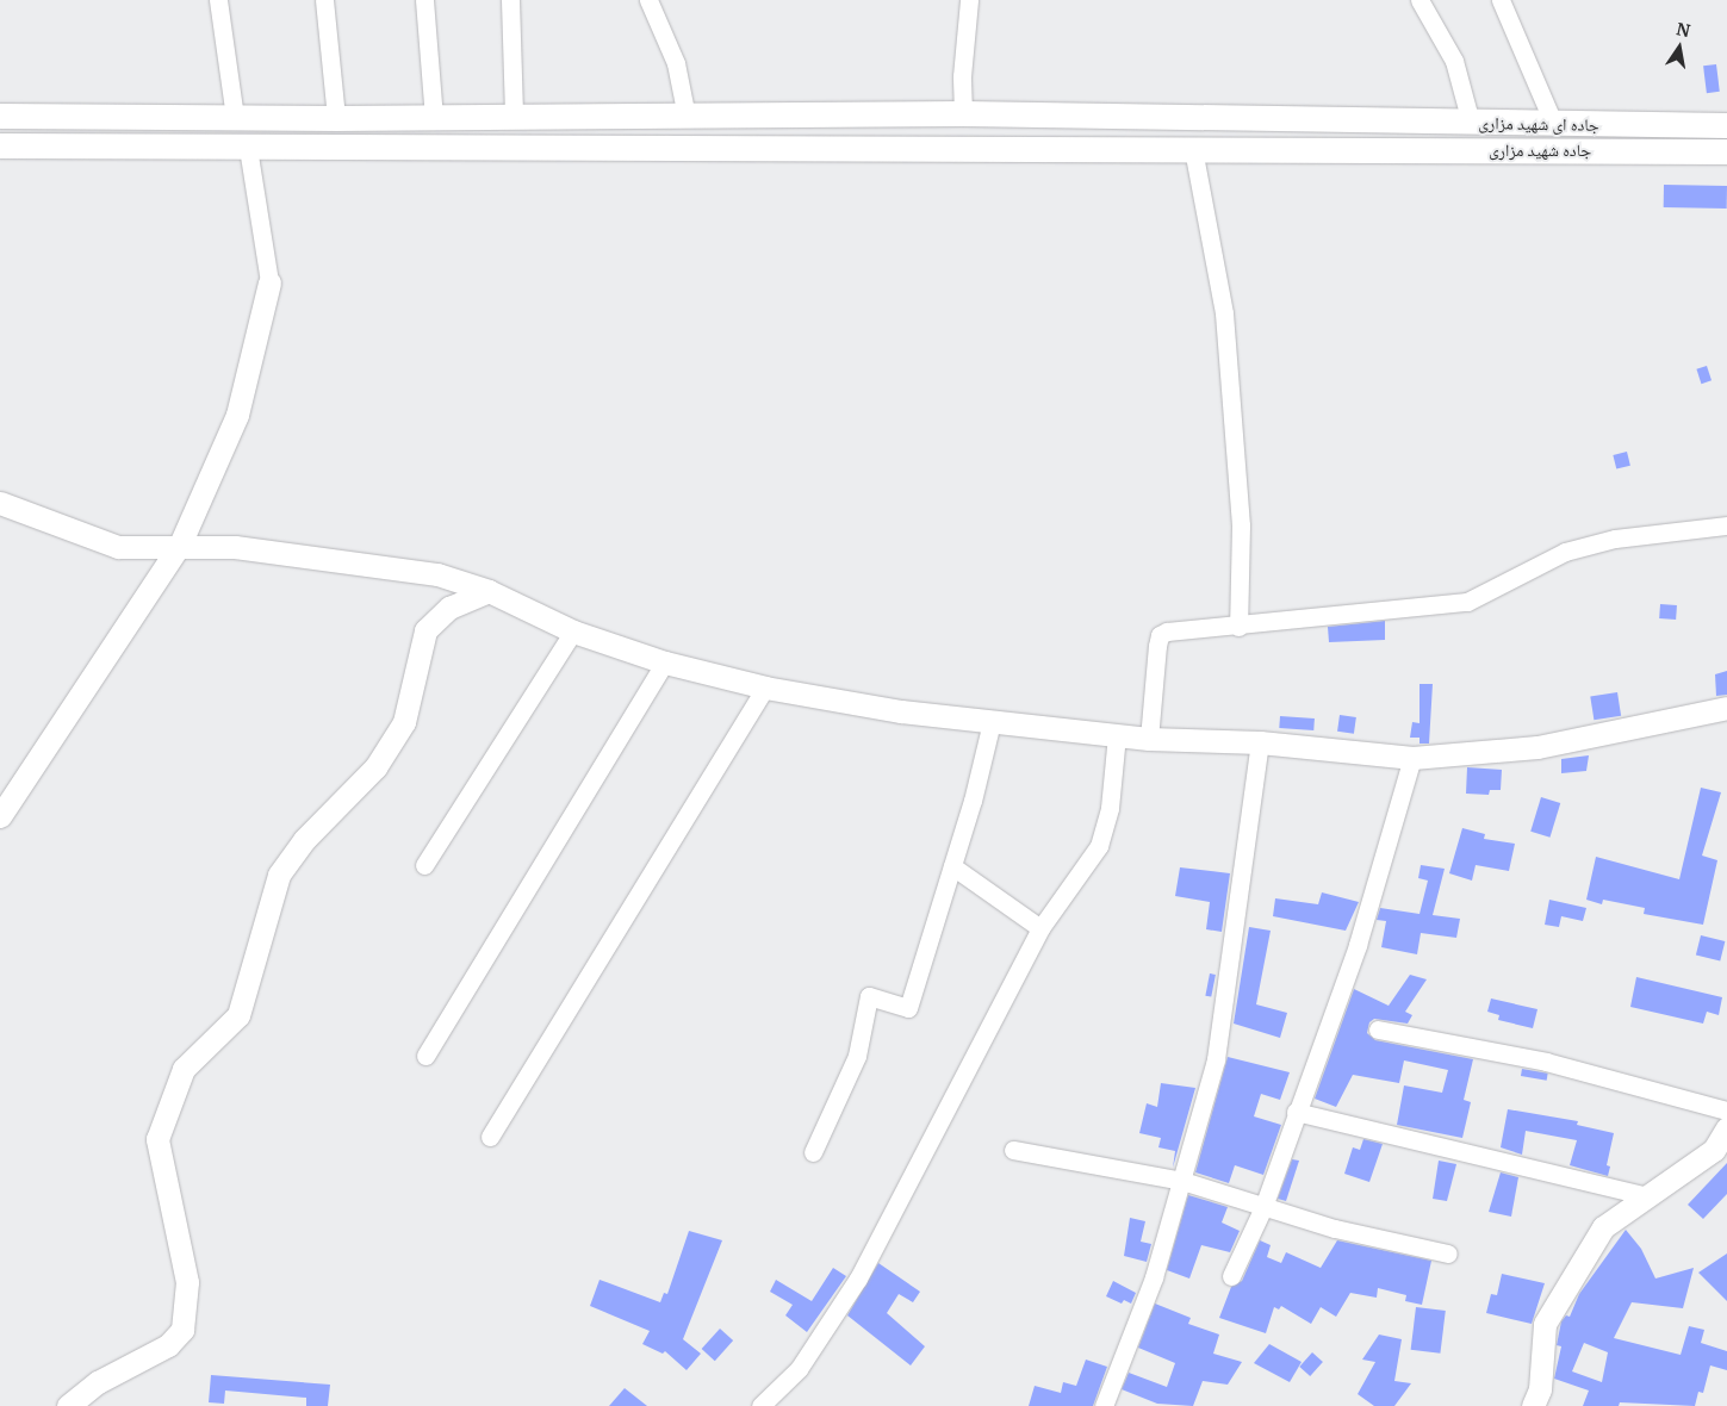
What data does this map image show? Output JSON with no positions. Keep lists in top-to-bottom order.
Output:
{
  "streets": {
    "main road": ["جاده ای شهید مزاری", "جاده شهید مزاری"]
  },
  "north": "top"
}
